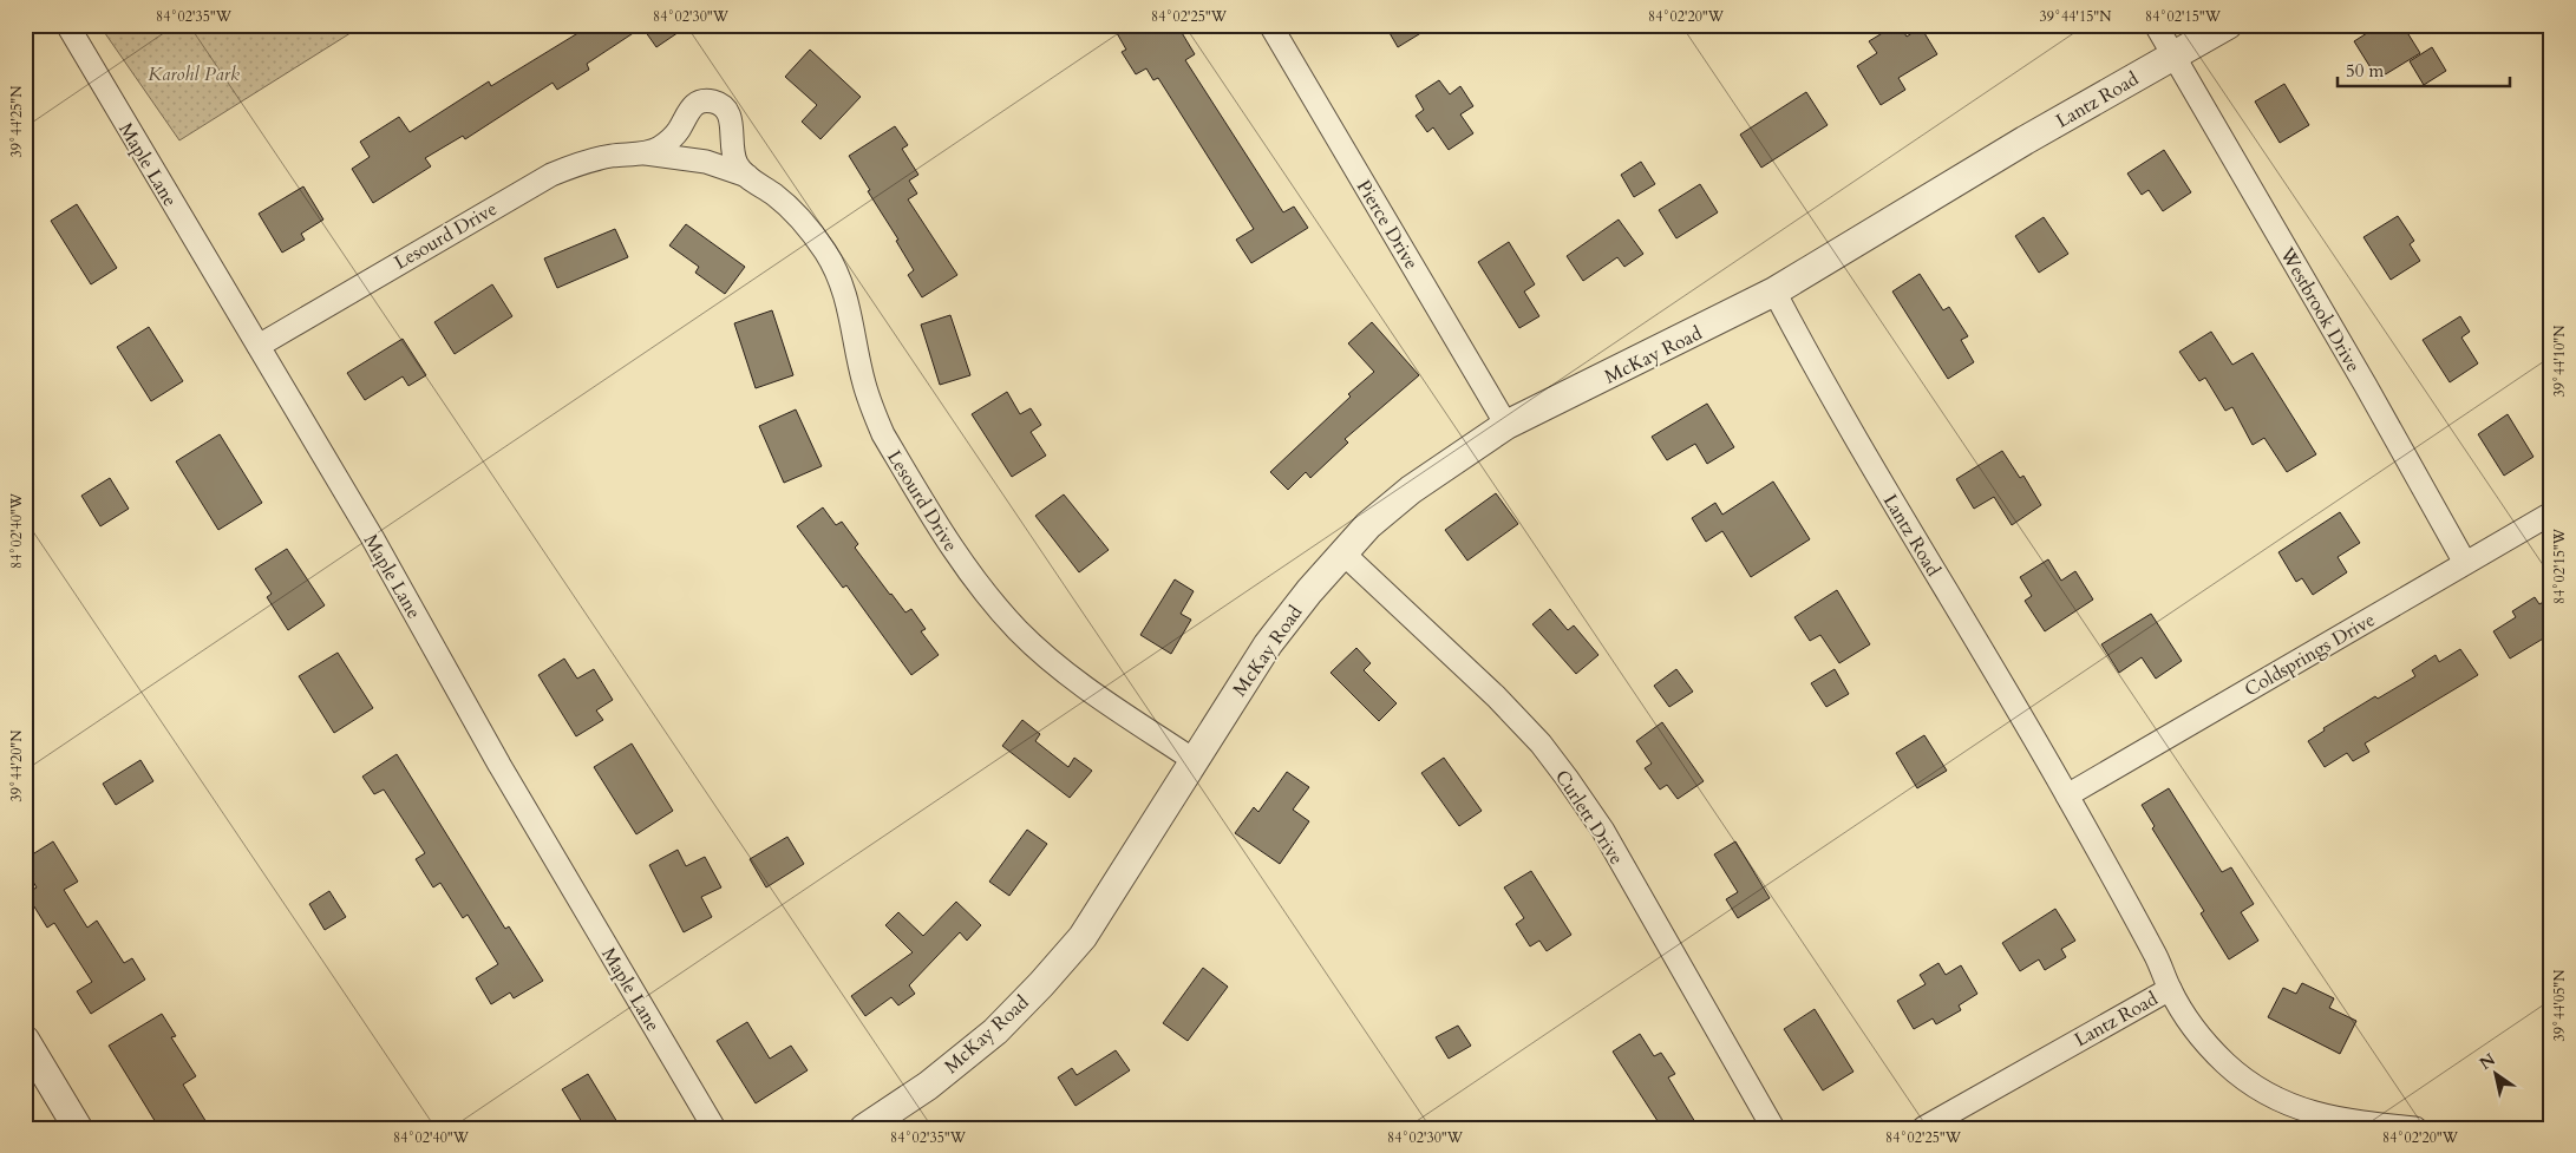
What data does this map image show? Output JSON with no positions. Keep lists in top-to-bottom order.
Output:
{
  "streets": {
    "street": [
      "Lantz Road",
      "Maple Lane",
      "Pierce Drive",
      "Lesourd Drive",
      "Westbrook Drive",
      "McKay Road",
      "Coldsprings Drive",
      "Curlett Drive"
    ]
  },
  "crossings": [
    ["Lantz Road", "Westbrook Drive"],
    ["Lantz Road", "McKay Road"],
    ["Lantz Road", "Coldsprings Drive"],
    ["Maple Lane", "Lesourd Drive"],
    ["Pierce Drive", "McKay Road"],
    ["Lesourd Drive", "McKay Road"],
    ["Westbrook Drive", "Coldsprings Drive"],
    ["McKay Road", "Curlett Drive"]
  ],
  "parks": ["Karohl Park"],
  "scale_bar": "50 m",
  "north": "top left",
  "coordinates": [
    "84°02'35\"W",
    "84°02'30\"W",
    "84°02'25\"W",
    "84°02'20\"W",
    "39°44'15\"N",
    "84°02'15\"W",
    "39°44'25\"N",
    "39°44'10\"N",
    "84°02'40\"W",
    "39°44'20\"N",
    "39°44'05\"N"
  ]
}
